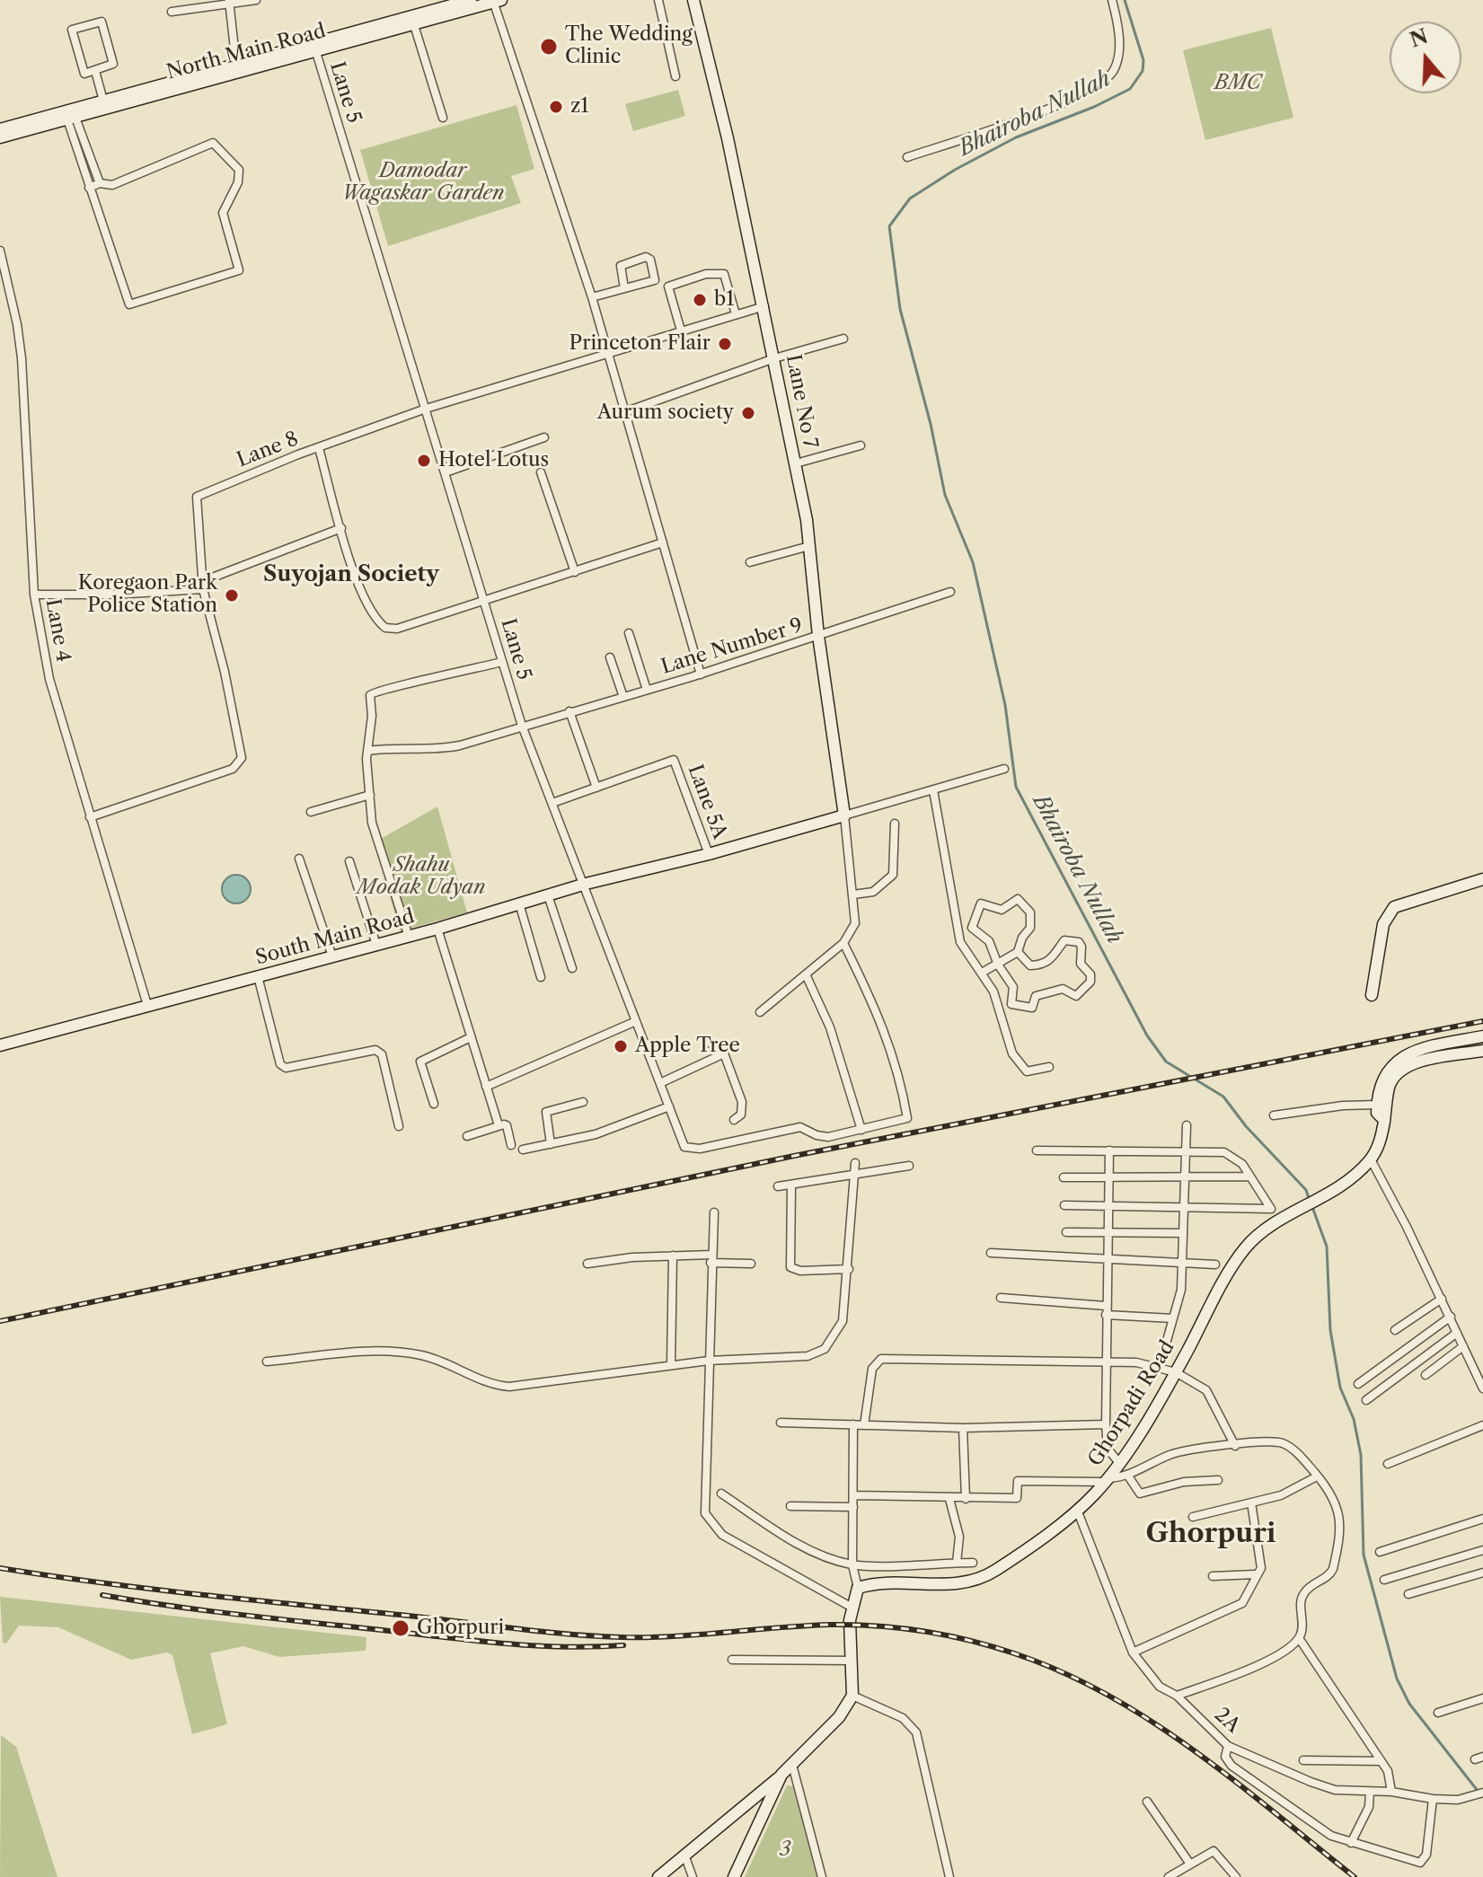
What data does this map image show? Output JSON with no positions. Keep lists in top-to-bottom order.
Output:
{
  "streets": {
    "main road": [
      "North Main Road",
      "Lane No 7",
      "South Main Road",
      "Ghorpadi Road"
    ],
    "street": [
      "Lane 5",
      "Lane 8",
      "Lane 4",
      "Lane Number 9",
      "Lane 5A",
      "2A"
    ]
  },
  "crossings": [
    ["North Main Road", "Lane 5"],
    ["Lane 5", "Lane 8"],
    ["Lane 5", "Lane Number 9"],
    ["Lane 5", "South Main Road"],
    ["Lane No 7", "Lane 8"],
    ["Lane No 7", "Lane Number 9"],
    ["Lane No 7", "South Main Road"],
    ["Lane 8", "Lane 4"],
    ["Lane 4", "South Main Road"],
    ["Lane 5A", "South Main Road"],
    ["Ghorpadi Road", "2A"]
  ],
  "districts": ["Suyojan Society", "Ghorpuri"],
  "water": ["Bhairoba Nullah"],
  "parks": [
    "BMC",
    "Damodar Wagaskar Garden",
    "Shahu Modak Udyan",
    "3"
  ],
  "places": [
    "The Wedding Clinic",
    "z1",
    "b1",
    "Princeton Flair",
    "Aurum society",
    "Hotel Lotus",
    "Koregaon Park Police Station",
    "Apple Tree",
    "Ghorpuri"
  ],
  "north": "top"
}
